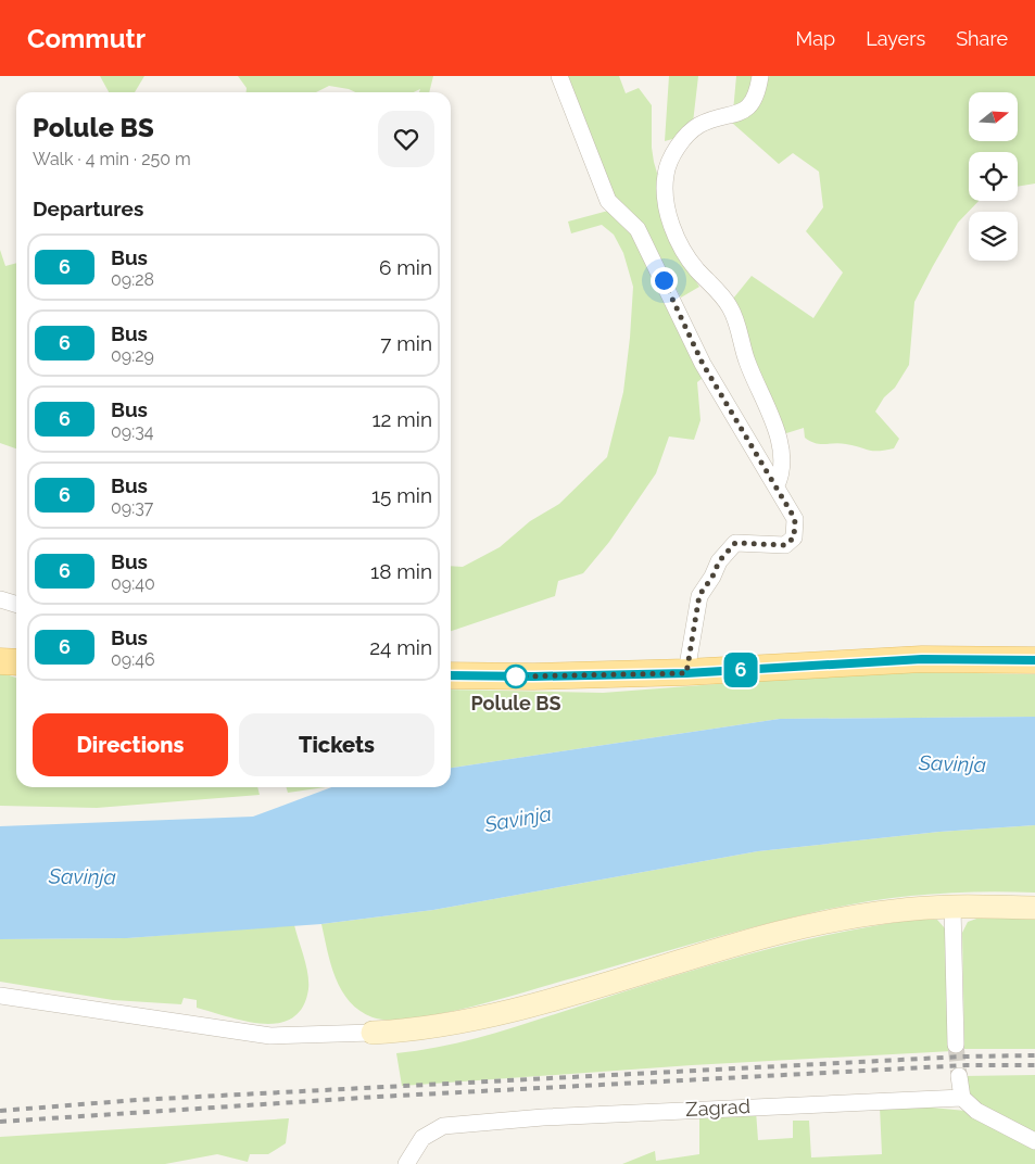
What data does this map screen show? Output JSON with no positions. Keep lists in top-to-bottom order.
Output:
{
  "streets": {
    "street": ["Zagrad"]
  },
  "water": ["Savinja"],
  "places": ["Polule BS"],
  "lines": ["bus line 6"],
  "north": "right",
  "page": {
    "header": "Commutr",
    "nav": ["Map", "Layers", "Share"],
    "on_map": "6",
    "heading": [
      ["Polule BS", "Walk · 4 min · 250 m"],
      "Departures"
    ],
    "list": [
      {
        "mark": "6",
        "name": "Bus",
        "note": "09:28",
        "value": "6 min"
      },
      {
        "mark": "6",
        "name": "Bus",
        "note": "09:29",
        "value": "7 min"
      },
      {
        "mark": "6",
        "name": "Bus",
        "note": "09:34",
        "value": "12 min"
      },
      {
        "mark": "6",
        "name": "Bus",
        "note": "09:37",
        "value": "15 min"
      },
      {
        "mark": "6",
        "name": "Bus",
        "note": "09:40",
        "value": "18 min"
      },
      {
        "mark": "6",
        "name": "Bus",
        "note": "09:46",
        "value": "24 min"
      }
    ],
    "buttons": ["Directions", "Tickets"]
  }
}
